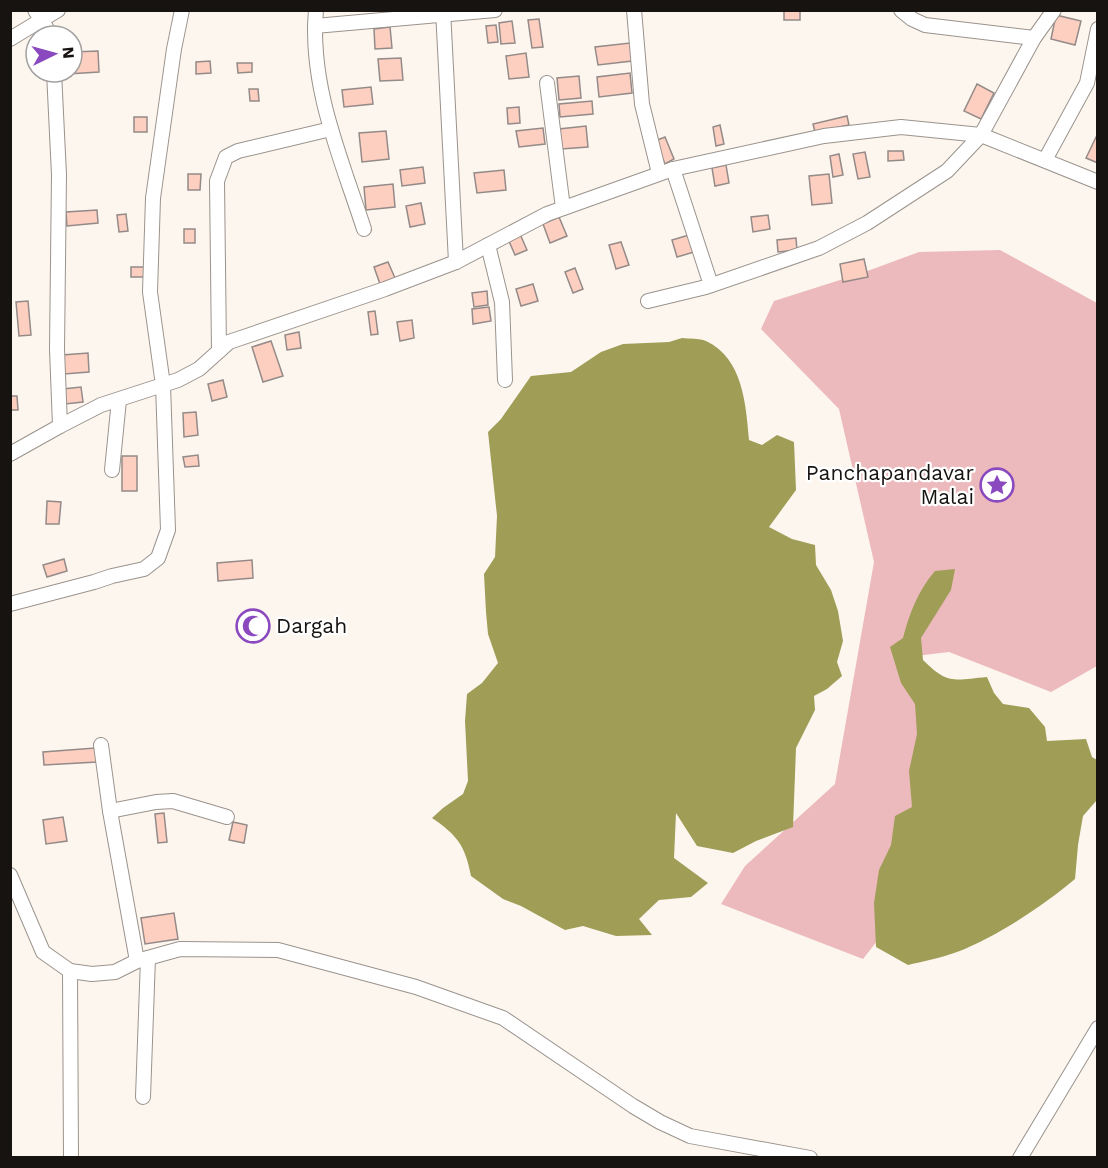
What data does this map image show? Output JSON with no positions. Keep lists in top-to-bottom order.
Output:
{
  "places": {
    "place": ["Panchapandavar Malai"],
    "mosque": ["Dargah"]
  },
  "north": "right"
}
